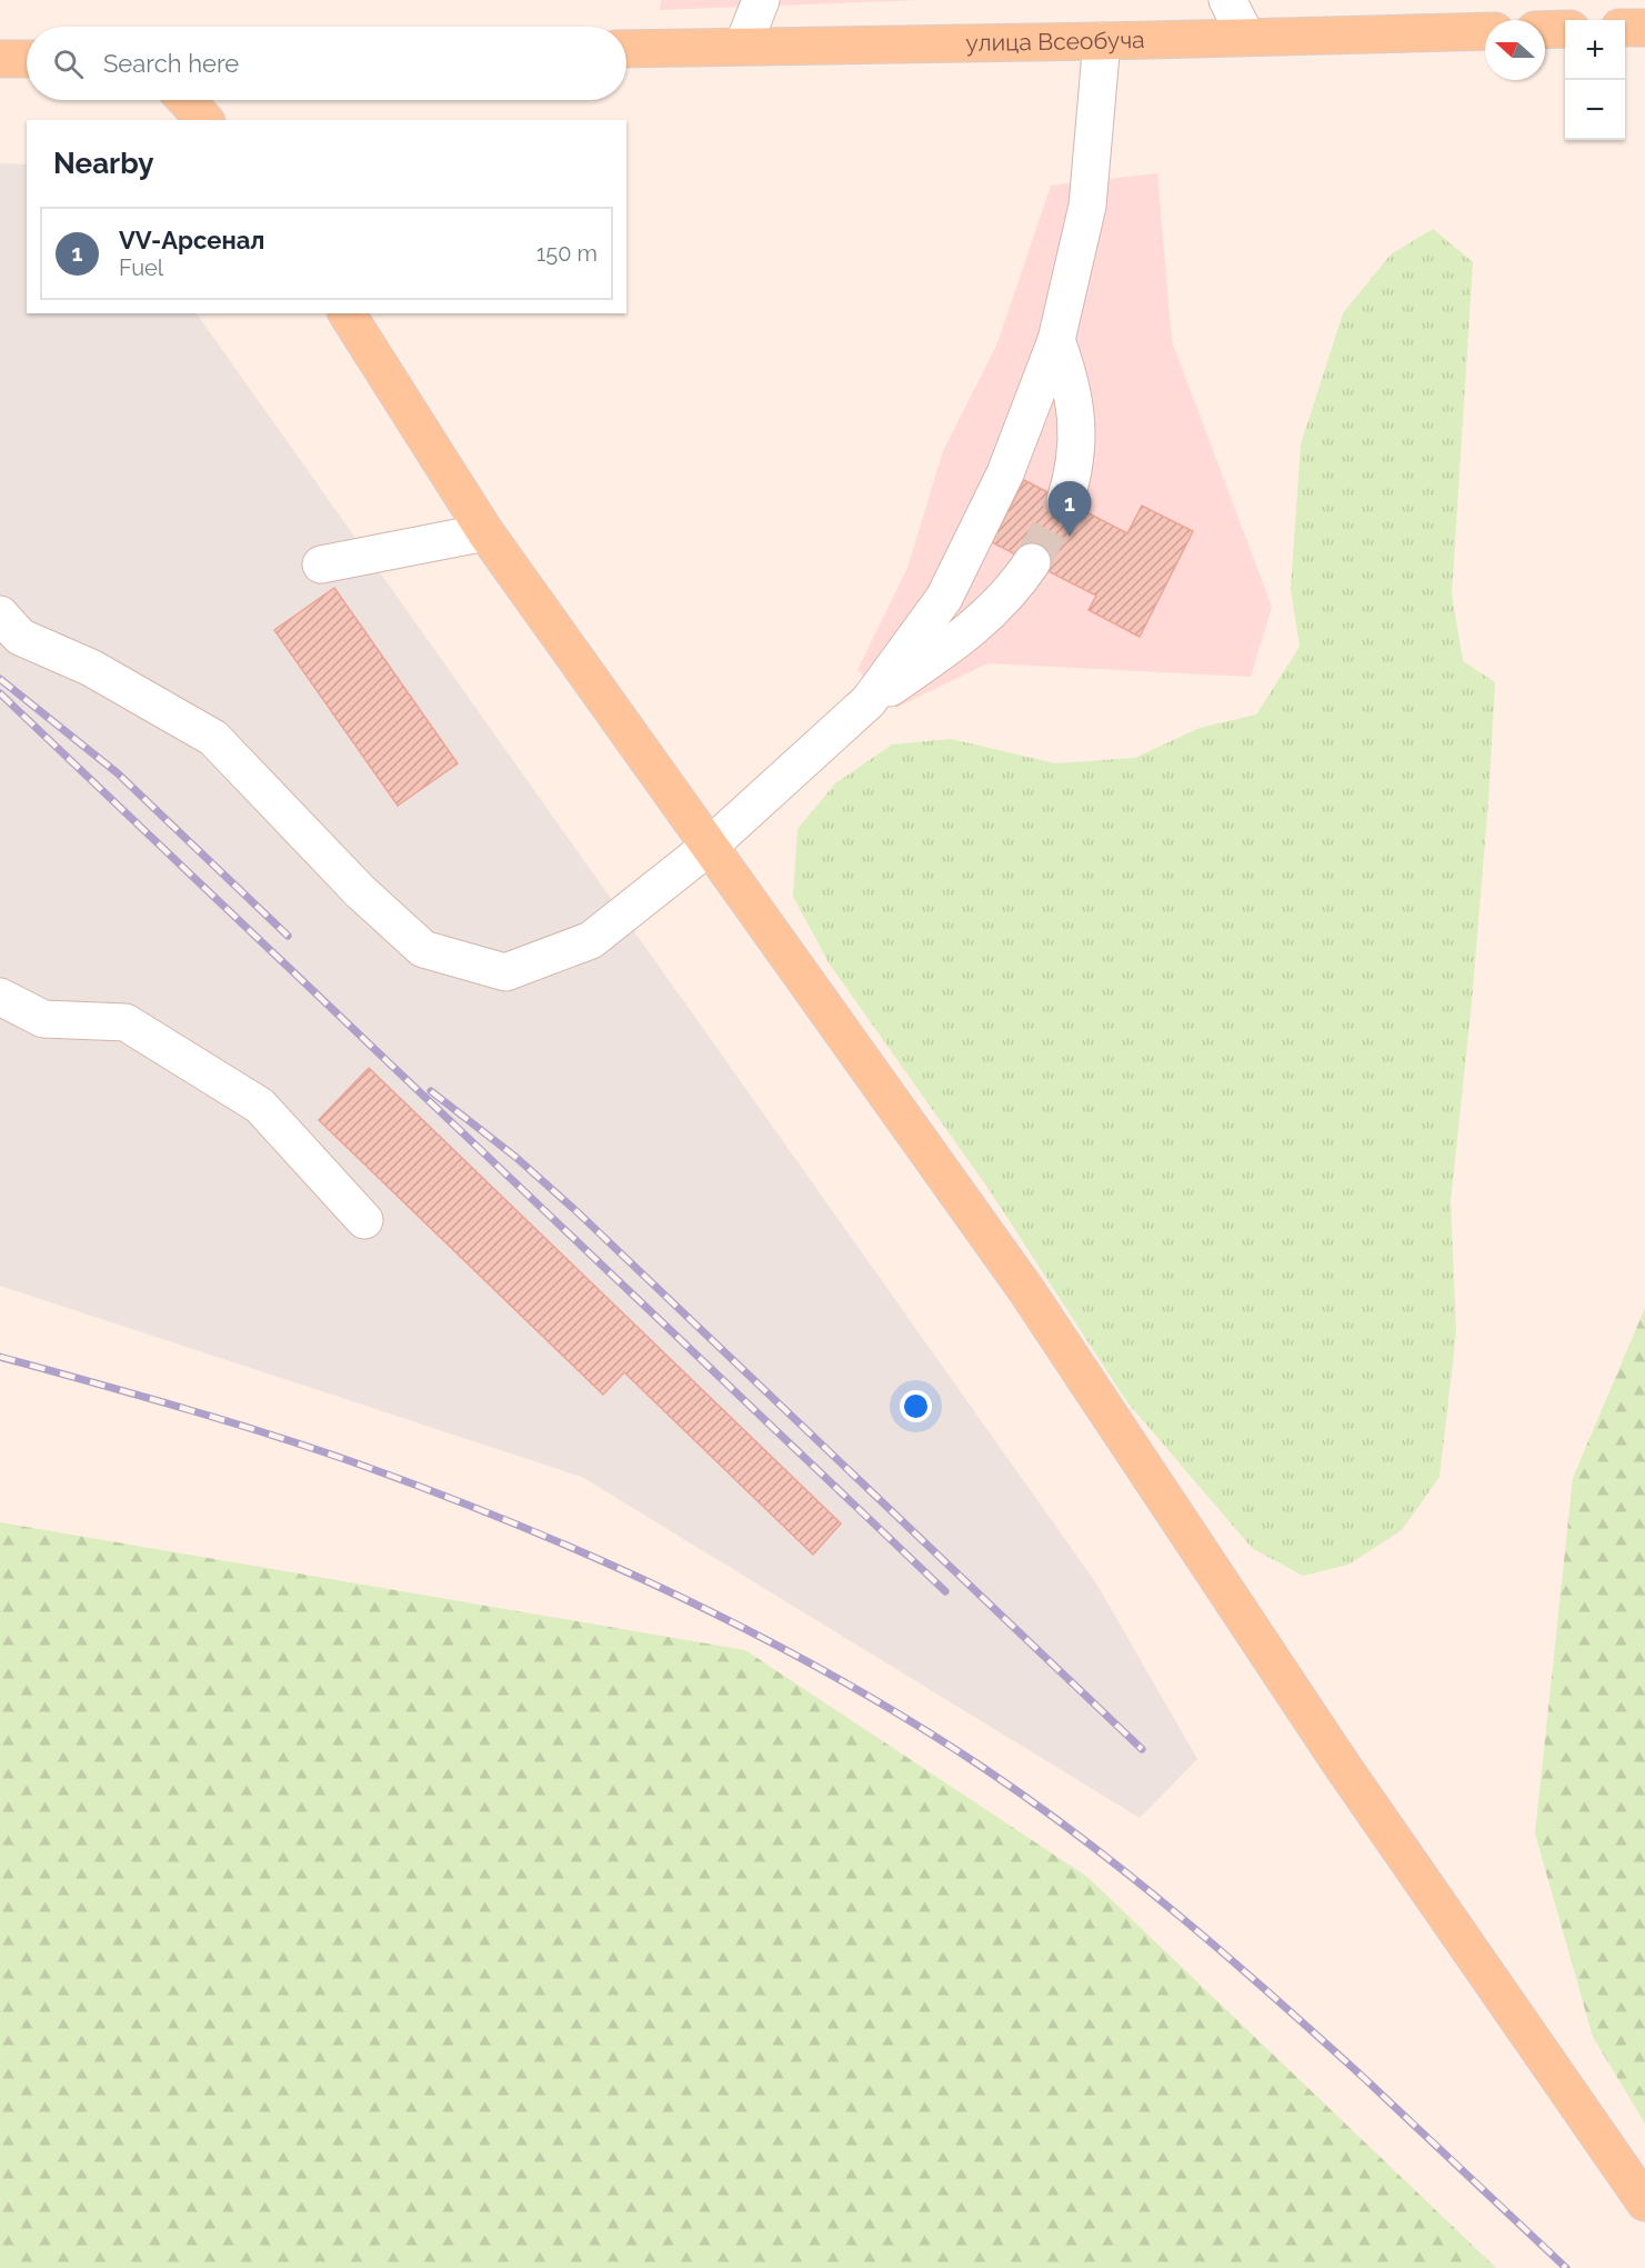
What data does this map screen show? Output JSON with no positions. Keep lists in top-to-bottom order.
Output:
{
  "streets": {
    "main road": ["улица Всеобуча"]
  },
  "north": "left",
  "page": {
    "map_buttons": ["+", "−"],
    "search": "Search here",
    "heading": "Nearby",
    "list": [
      {
        "mark": "1",
        "name": "VV-Арсенал",
        "note": "Fuel",
        "value": "150 m"
      }
    ],
    "pins": "1"
  }
}
